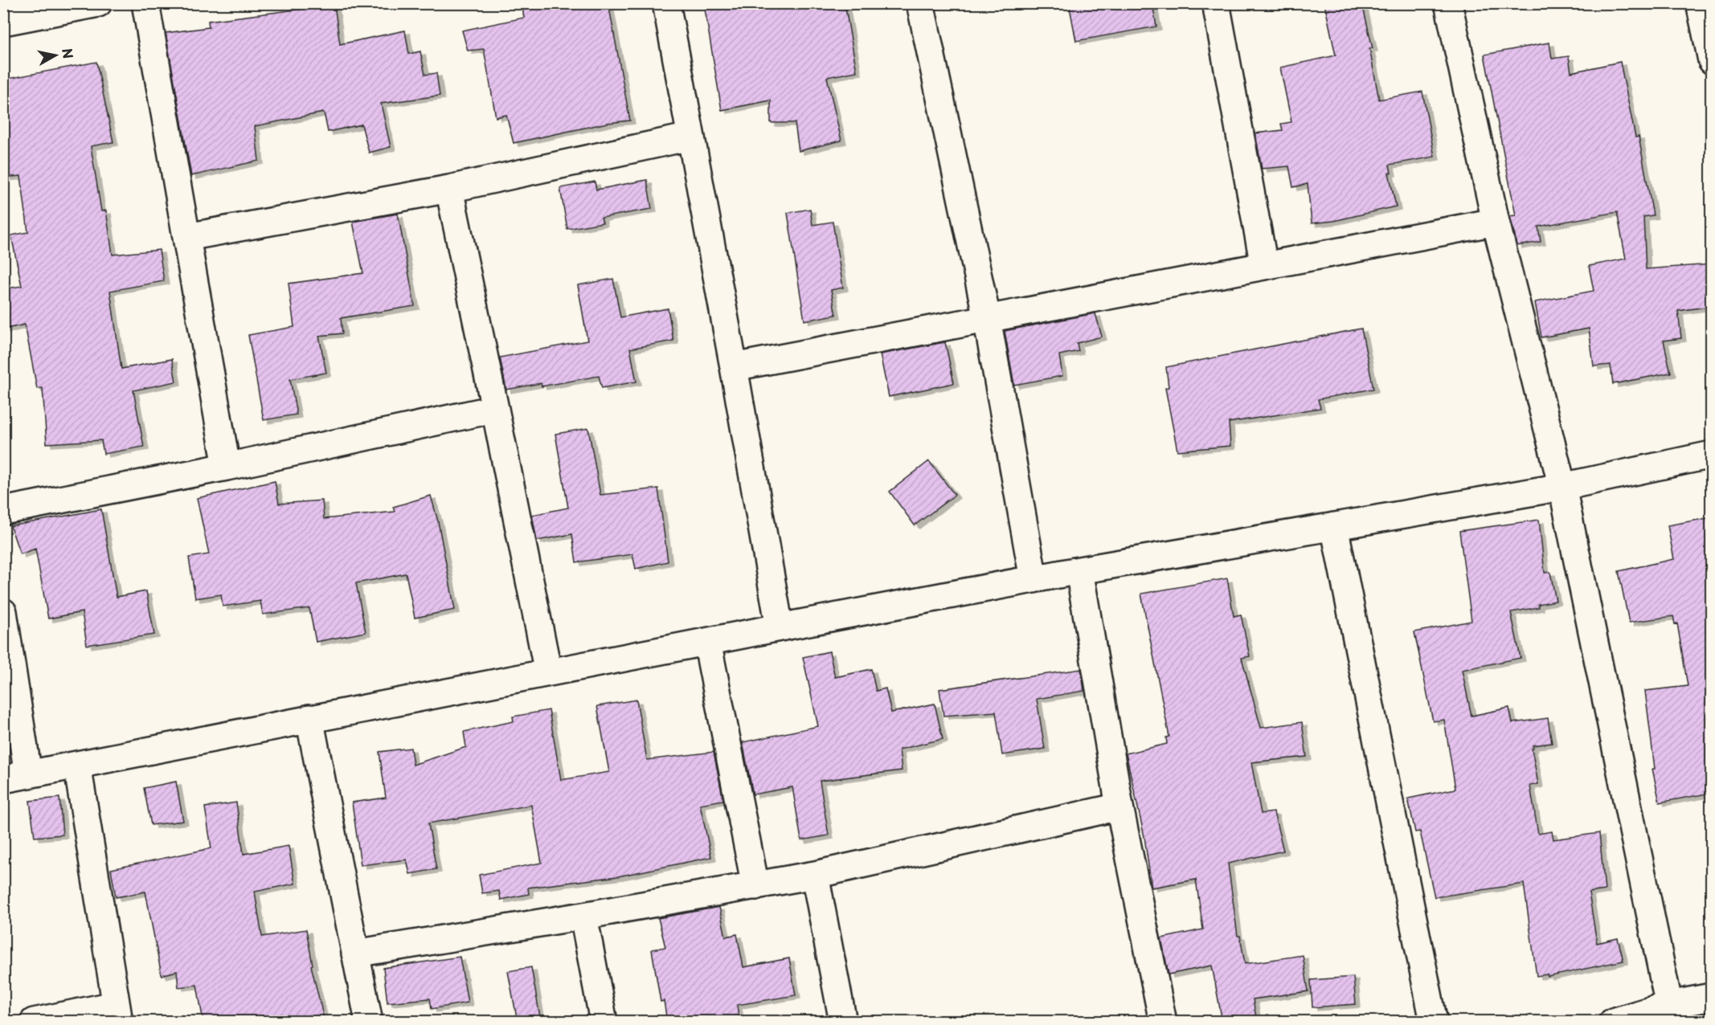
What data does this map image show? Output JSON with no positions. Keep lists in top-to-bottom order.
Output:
{
  "north": "right"
}
